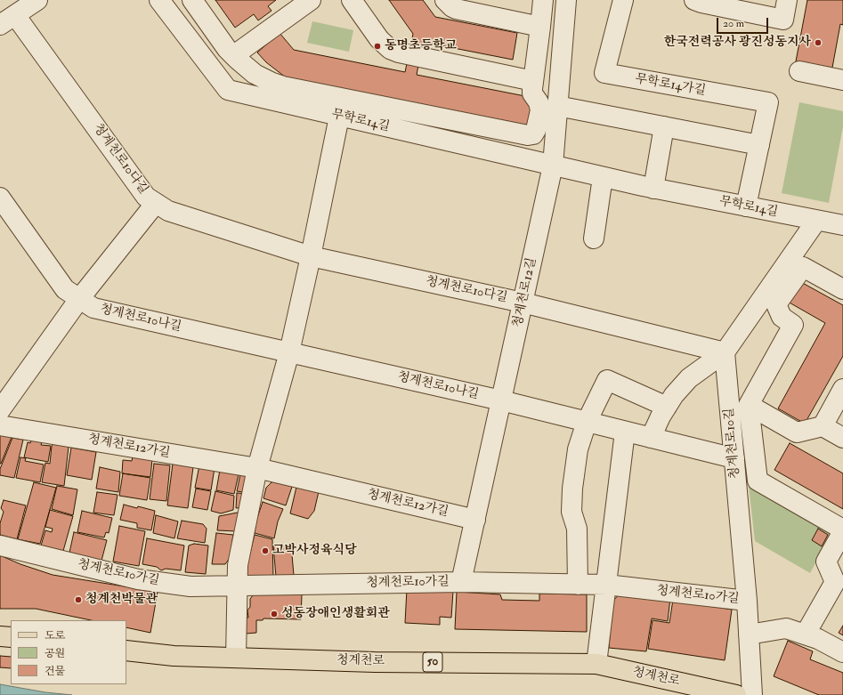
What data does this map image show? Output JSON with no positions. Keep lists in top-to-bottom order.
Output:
{
  "streets": {
    "main road": ["청계천로", "50"],
    "street": [
      "무학로14가길",
      "무학로14길",
      "청계천로10다길",
      "청계천로12길",
      "청계천로10나길",
      "청계천로10길",
      "청계천로12가길",
      "청계천로10가길"
    ]
  },
  "crossings": [
    ["무학로14가길", "무학로14길"],
    ["무학로14길", "청계천로12길"],
    ["청계천로10다길", "청계천로12길"],
    ["청계천로10다길", "청계천로10길"],
    ["청계천로12길", "청계천로10나길"],
    ["청계천로12길", "청계천로12가길"],
    ["청계천로12길", "청계천로10가길"],
    ["청계천로10나길", "청계천로10길"],
    ["청계천로10길", "청계천로10가길"]
  ],
  "places": [
    "한국전력공사 광진성동지사",
    "동명초등학교",
    "고박사정육식당",
    "청계천박물관",
    "성동장애인생활회관"
  ],
  "legend": ["도로", "공원", "건물"],
  "scale_bar": "20 m"
}
